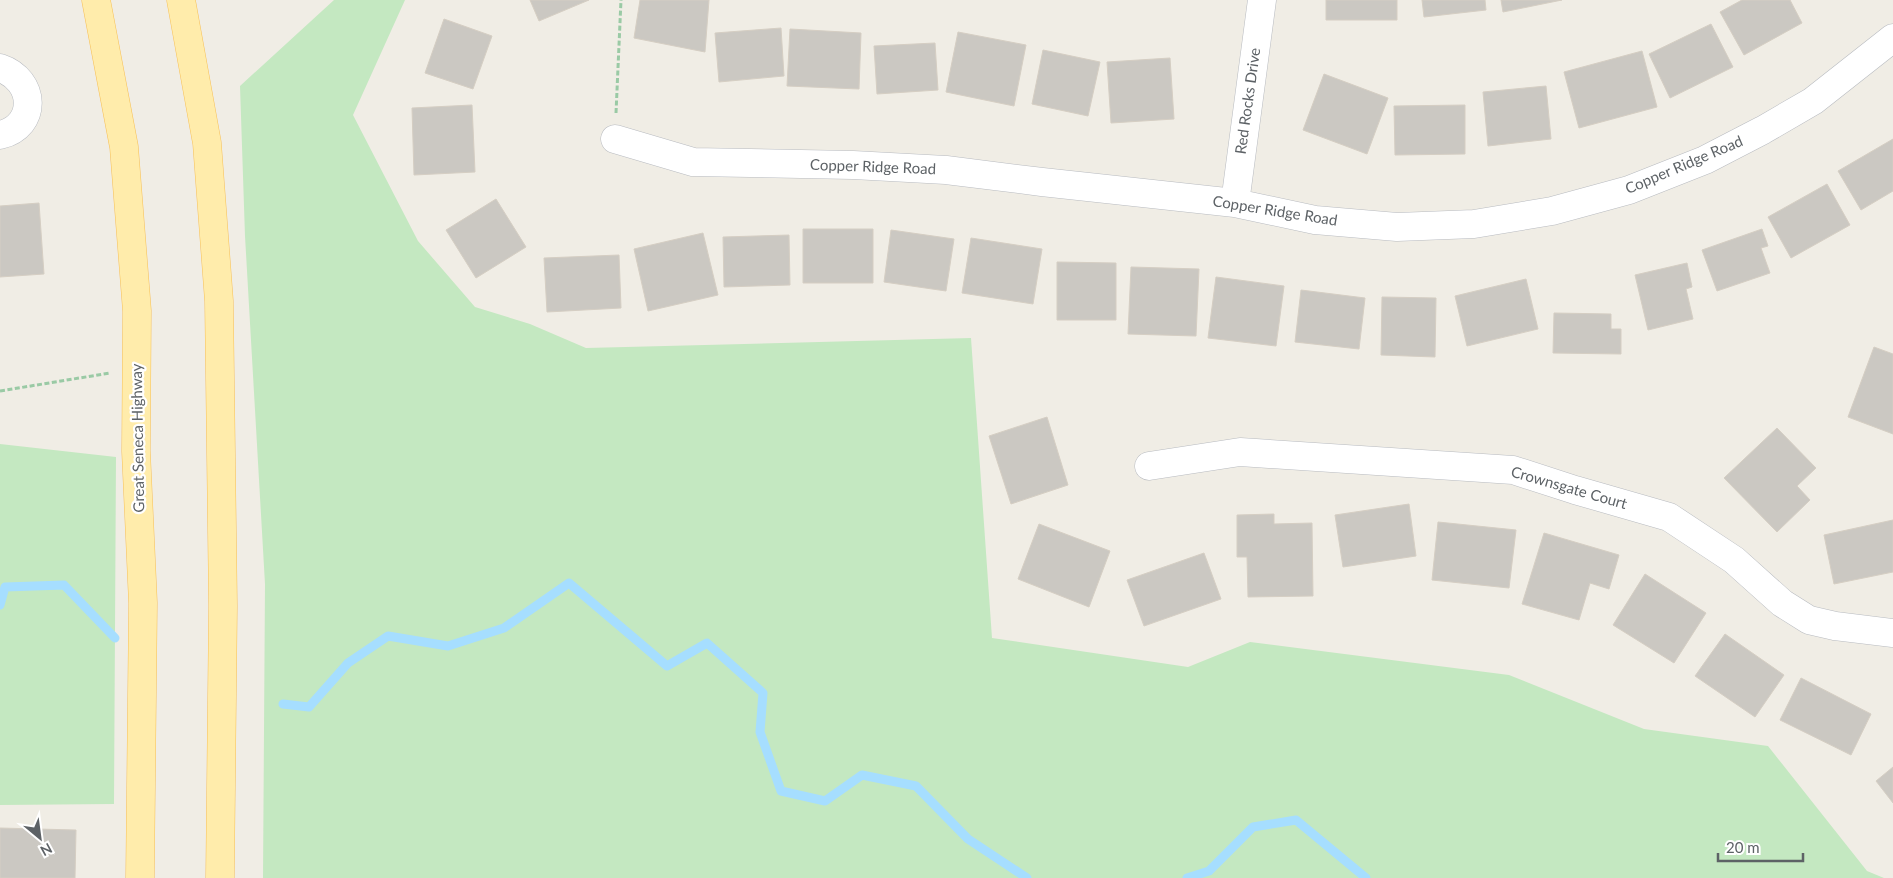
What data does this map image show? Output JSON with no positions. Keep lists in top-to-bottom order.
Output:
{
  "streets": {
    "main road": ["Great Seneca Highway"],
    "street": ["Red Rocks Drive", "Copper Ridge Road", "Crownsgate Court"]
  },
  "crossings": [
    ["Red Rocks Drive", "Copper Ridge Road"]
  ],
  "scale_bar": "20 m",
  "north": "bottom right"
}
